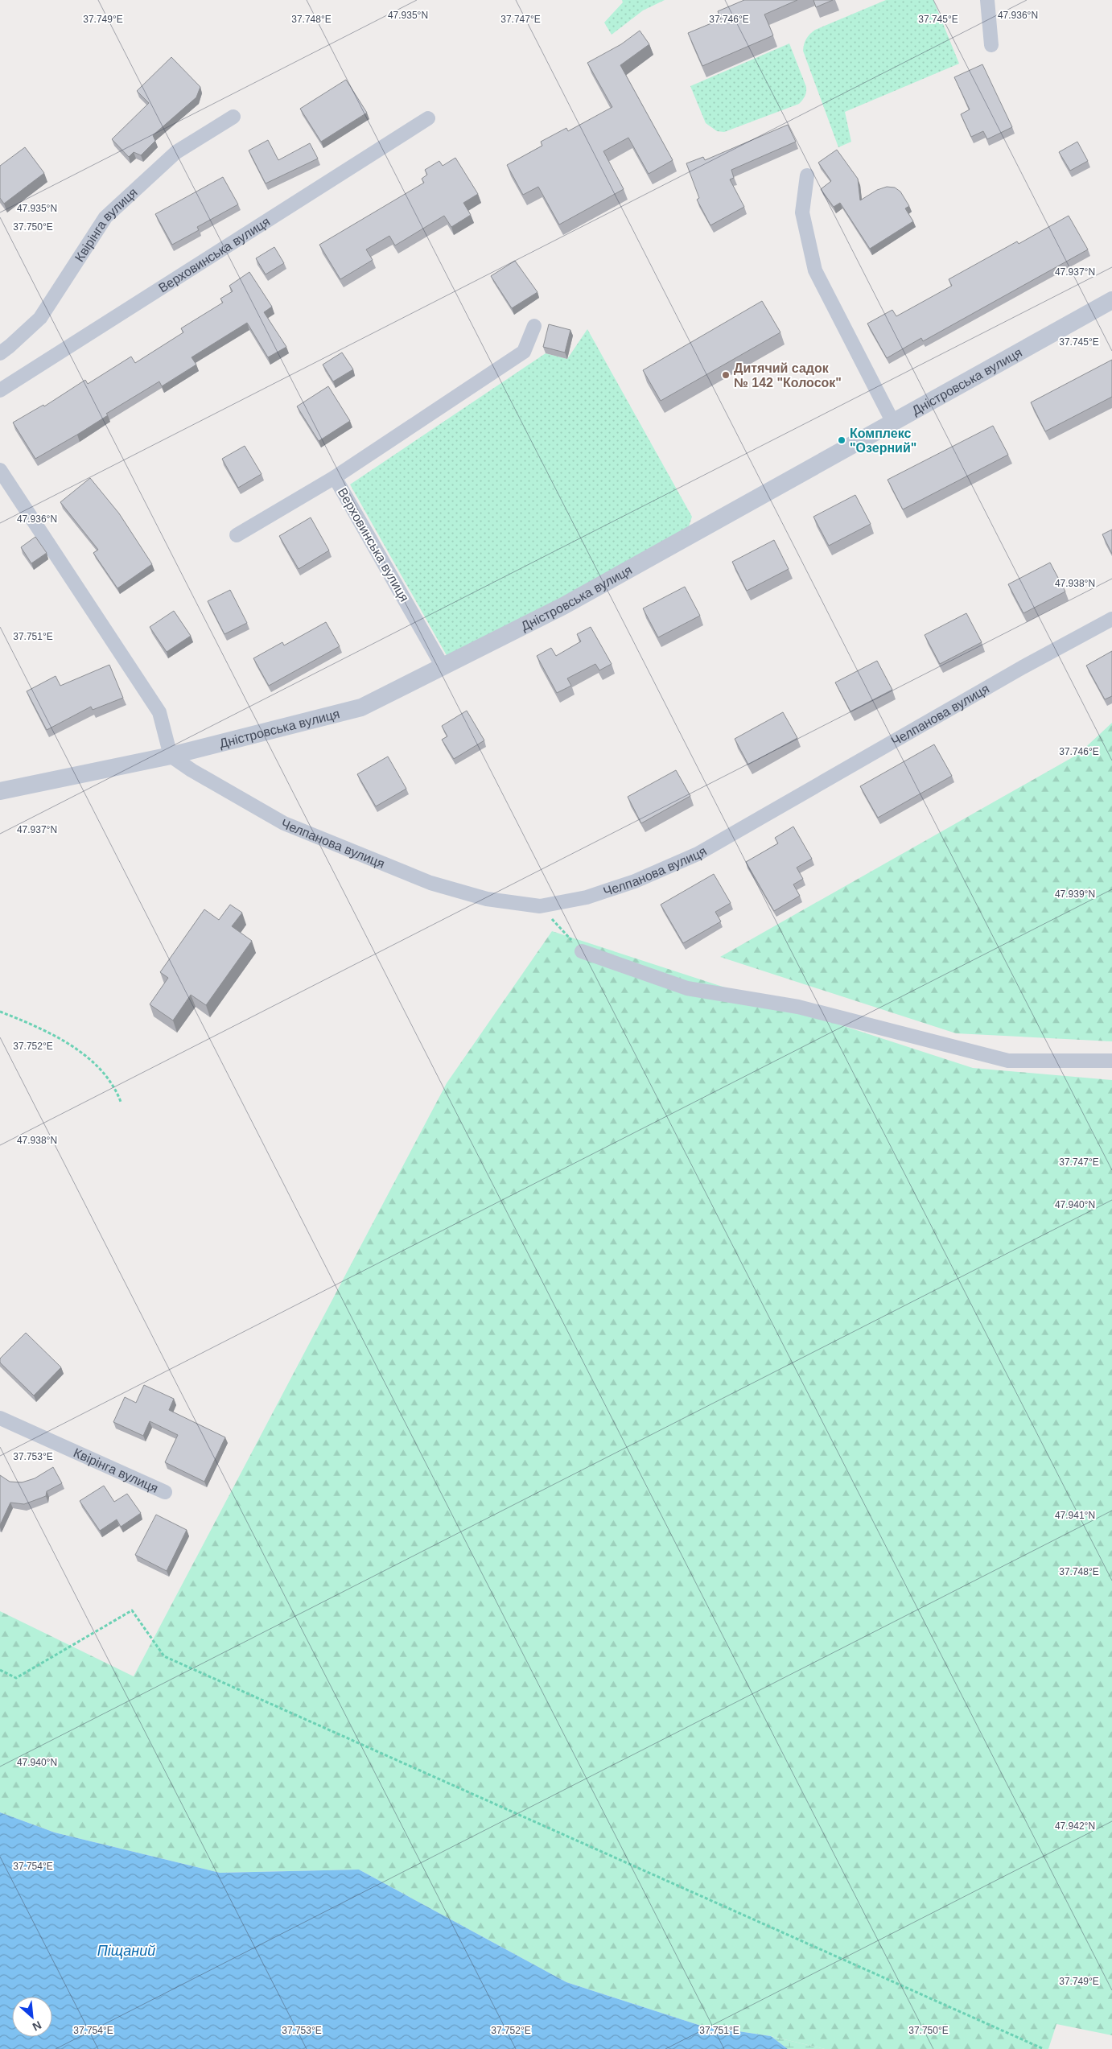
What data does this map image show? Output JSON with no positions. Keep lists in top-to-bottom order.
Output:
{
  "streets": {
    "street": [
      "Квірінга вулиця",
      "Верховинська вулиця",
      "Дністровська вулиця",
      "Челпанова вулиця"
    ]
  },
  "crossings": [
    ["Верховинська вулиця", "Дністровська вулиця"],
    ["Дністровська вулиця", "Челпанова вулиця"]
  ],
  "water": ["Піщаний"],
  "places": ["Дитячий садок № 142 \"Колосок\"", "Комплекс \"Озерний\""],
  "north": "bottom right",
  "coordinates": [
    "47.935°N",
    "47.936°N",
    "37.749°E",
    "37.748°E",
    "37.747°E",
    "37.746°E",
    "37.745°E",
    "37.750°E",
    "47.937°N",
    "47.938°N",
    "37.751°E",
    "47.939°N",
    "37.752°E",
    "47.940°N",
    "37.753°E",
    "47.941°N",
    "47.942°N",
    "37.754°E"
  ]
}
